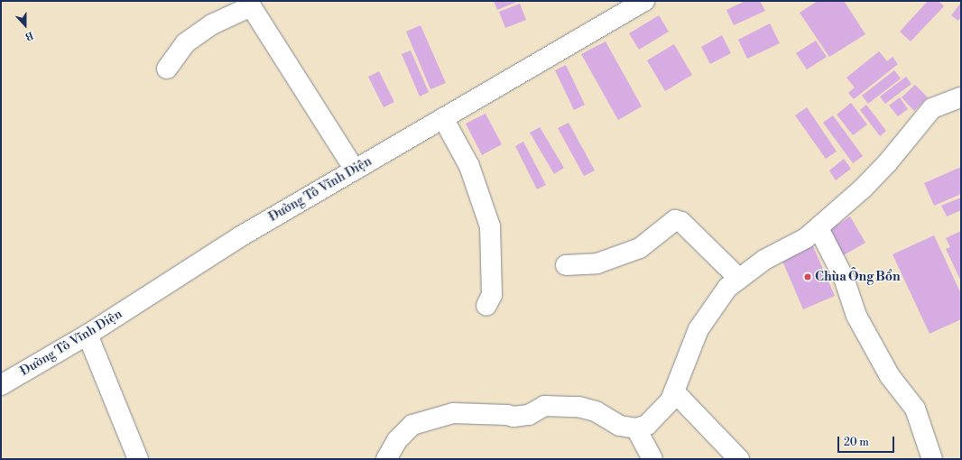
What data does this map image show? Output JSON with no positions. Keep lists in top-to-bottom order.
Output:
{
  "streets": {
    "street": ["Đường Tô Vĩnh Diện"]
  },
  "places": ["Chùa Ông Bổn"],
  "scale_bar": "20 m",
  "north": "bottom"
}
